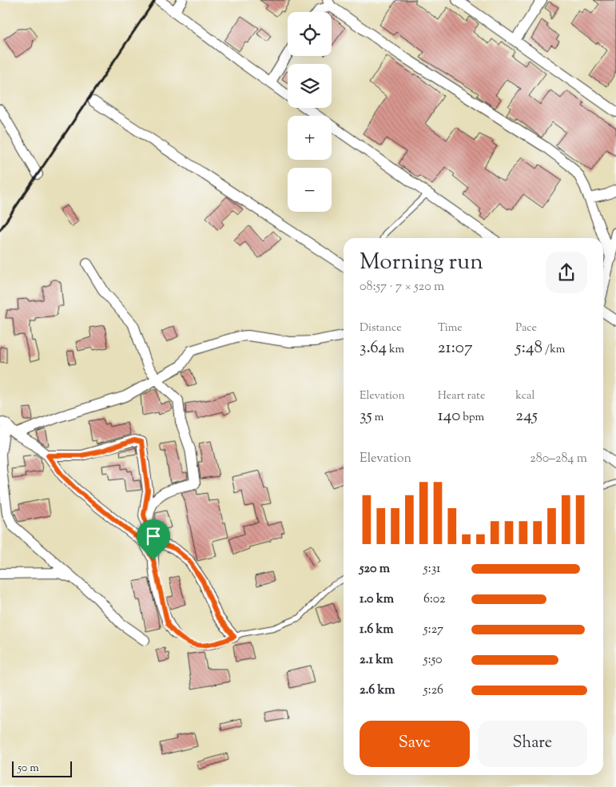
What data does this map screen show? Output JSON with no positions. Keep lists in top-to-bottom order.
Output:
{
  "scale_bar": "50 m",
  "page": {
    "map_buttons": ["+", "−"],
    "heading": ["Morning run", "08:57 · 7 × 520 m"],
    "stats": [
      ["Distance", "3.64 km"],
      ["Time", "21:07"],
      ["Pace", "5:48 /km"],
      ["Elevation", "35 m"],
      ["Heart rate", "140 bpm"],
      ["kcal", "245"]
    ],
    "chart": ["Elevation", "280–284 m"],
    "list": [
      {
        "name": "520 m",
        "note": "5:31"
      },
      {
        "name": "1.0 km",
        "note": "6:02"
      },
      {
        "name": "1.6 km",
        "note": "5:27"
      },
      {
        "name": "2.1 km",
        "note": "5:50"
      },
      {
        "name": "2.6 km",
        "note": "5:26"
      }
    ],
    "buttons": ["Save", "Share"],
    "scale": "50 m"
  }
}
